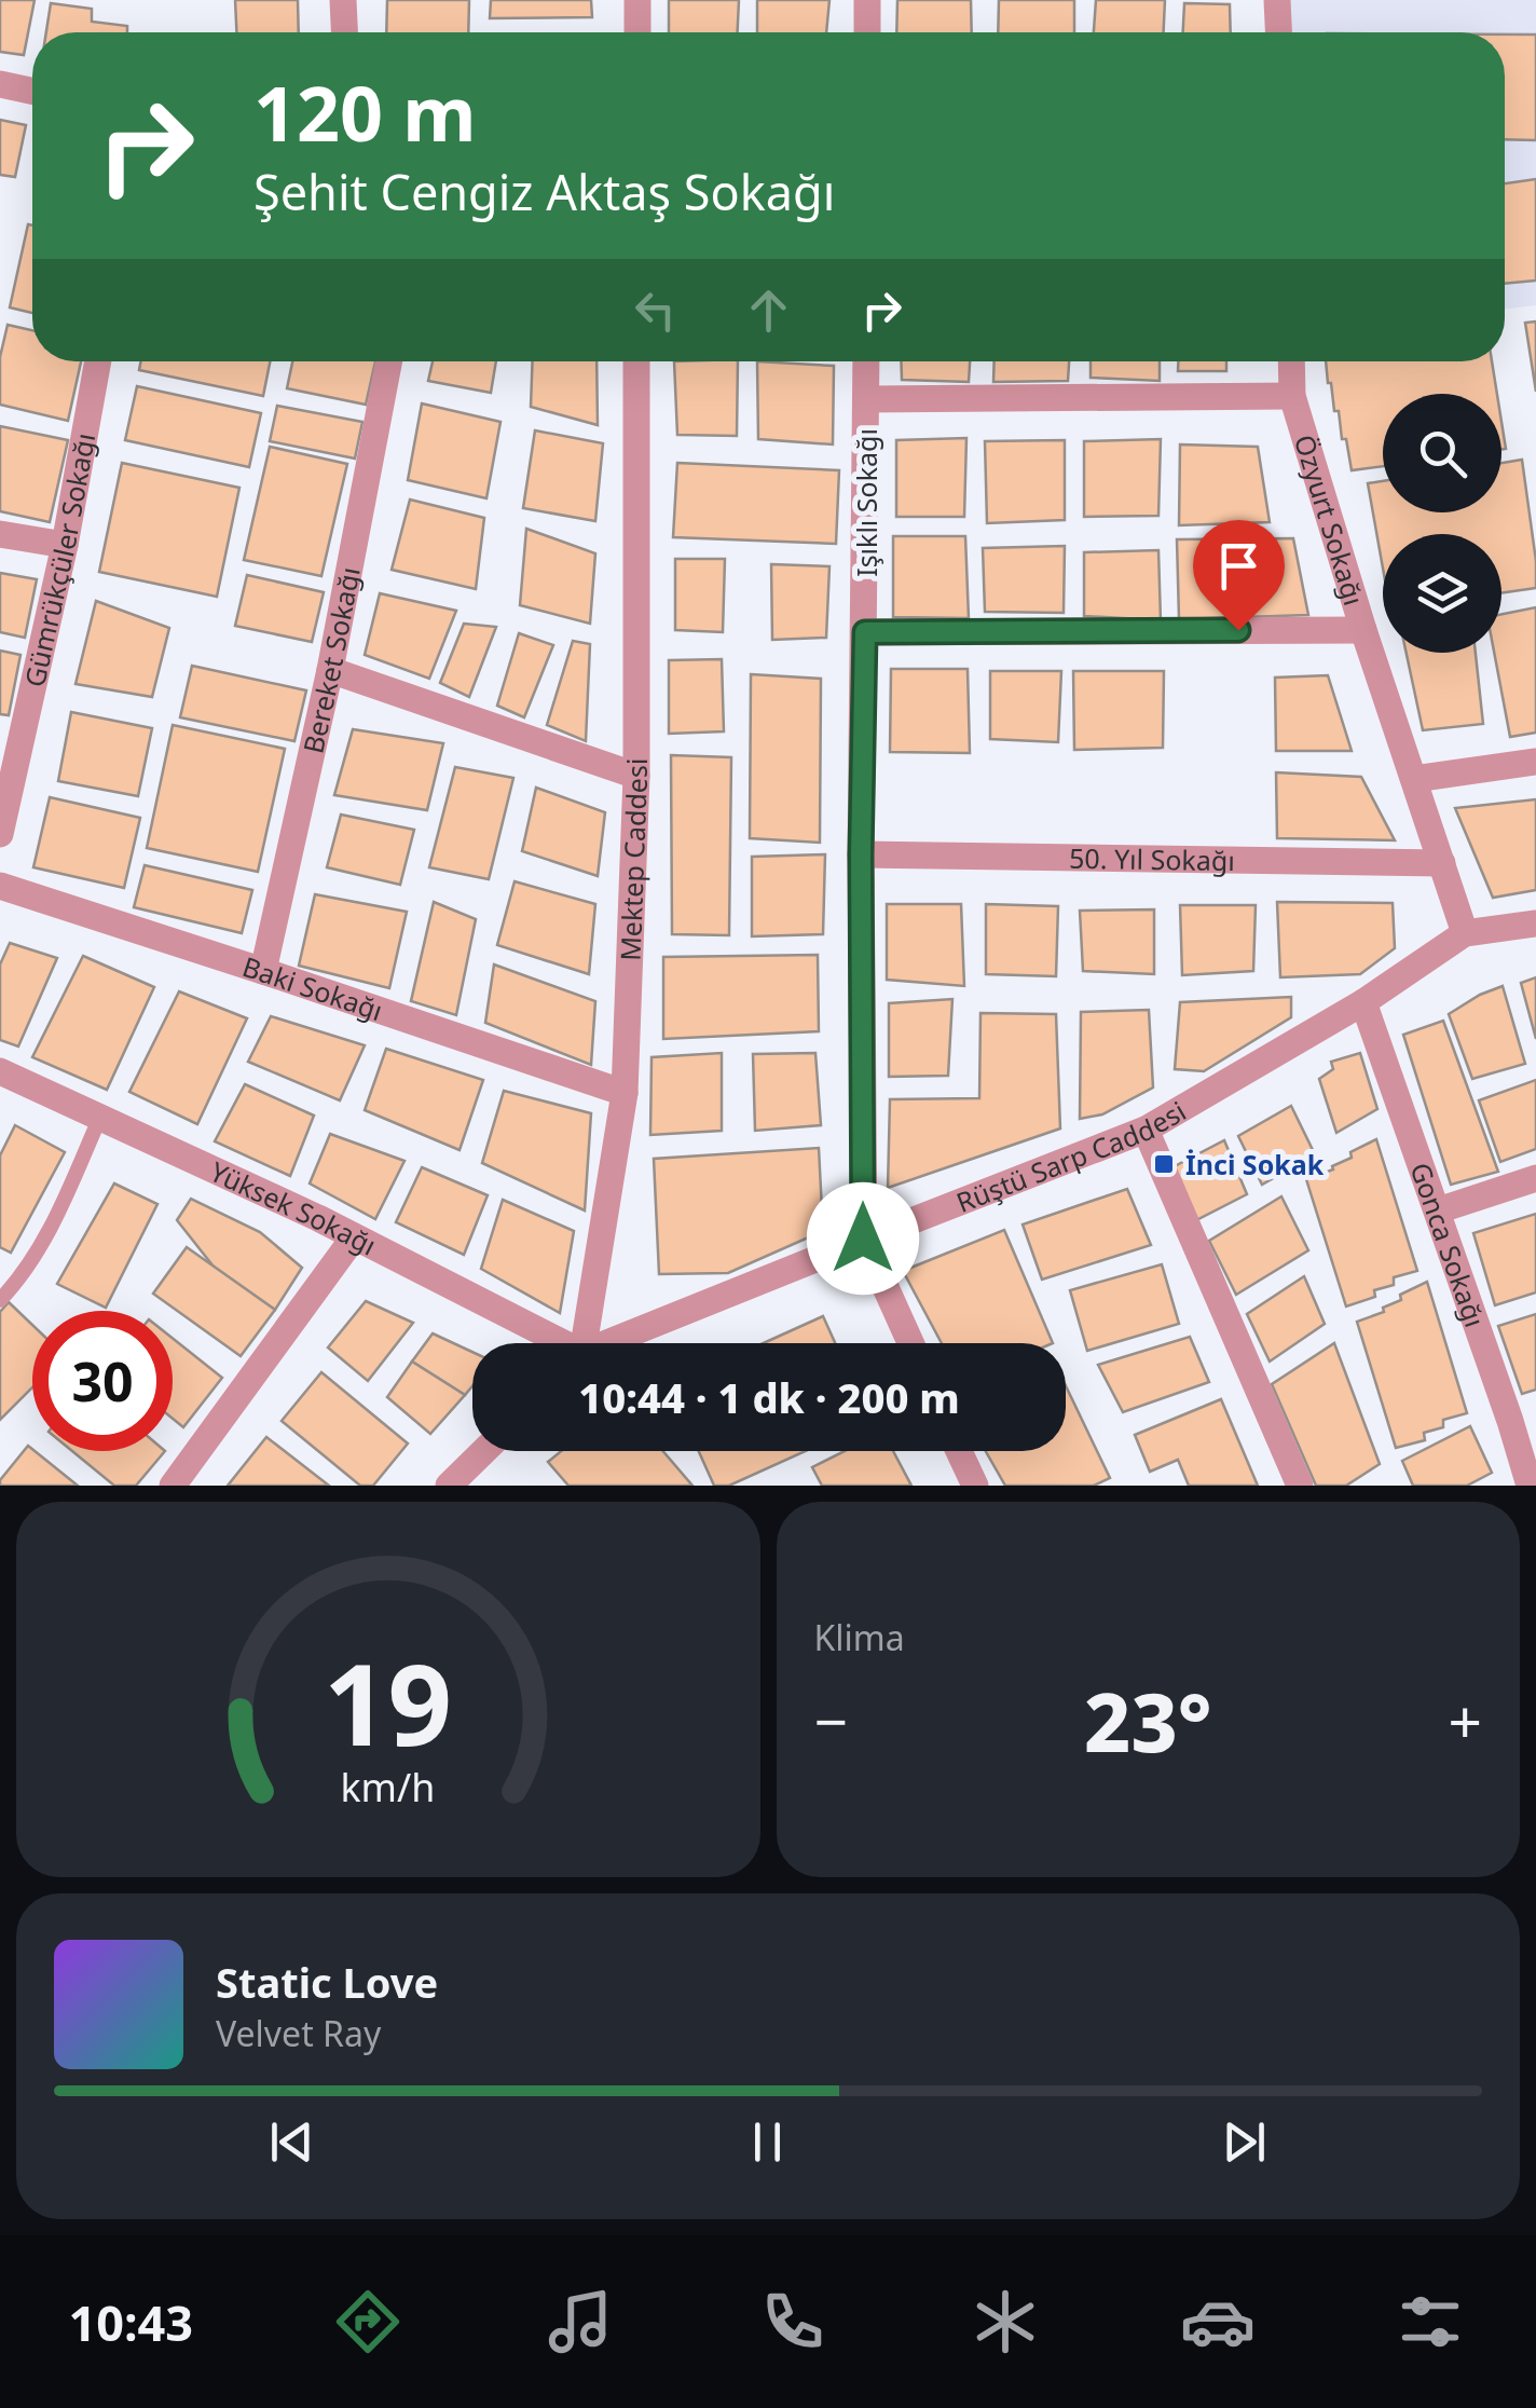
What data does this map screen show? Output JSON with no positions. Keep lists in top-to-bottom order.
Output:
{
  "streets": {
    "street": [
      "Işıklı Sokağı",
      "Özyurt Sokağı",
      "Gümrükçüler Sokağı",
      "Bereket Sokağı",
      "Mektep Caddesi",
      "50. Yıl Sokağı",
      "Baki Sokağı",
      "Rüştü Sarp Caddesi",
      "Yüksek Sokağı",
      "Gonca Sokağı"
    ]
  },
  "crossings": [
    ["Işıklı Sokağı", "50. Yıl Sokağı"],
    ["Işıklı Sokağı", "Rüştü Sarp Caddesi"],
    ["Özyurt Sokağı", "50. Yıl Sokağı"],
    ["Özyurt Sokağı", "Rüştü Sarp Caddesi"],
    ["Bereket Sokağı", "Baki Sokağı"],
    ["Mektep Caddesi", "Baki Sokağı"],
    ["Rüştü Sarp Caddesi", "Gonca Sokağı"]
  ],
  "places": {
    "transit": ["İnci Sokak"]
  },
  "page": {
    "turn": ["120 m", "Şehit Cengiz Aktaş Sokağı"],
    "limit": "30",
    "trip": "10:44 · 1 dk · 200 m",
    "tile": "Klima",
    "heat": ["−", "23°", "+"],
    "song": ["Static Love", "Velvet Ray"],
    "tabs": "10:43",
    "gauge": ["19", "km/h"]
  }
}
